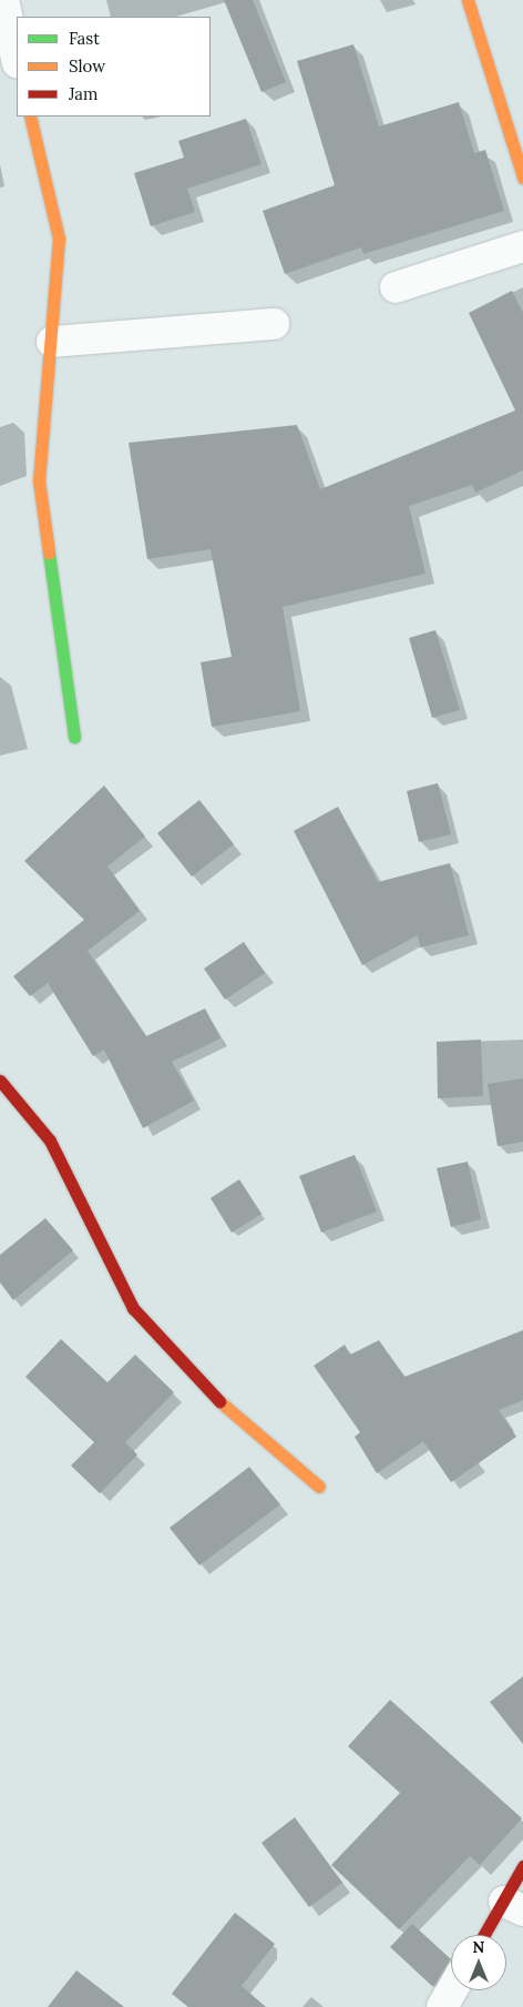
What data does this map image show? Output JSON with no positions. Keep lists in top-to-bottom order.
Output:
{
  "legend": ["Fast", "Slow", "Jam"],
  "north": "top"
}
